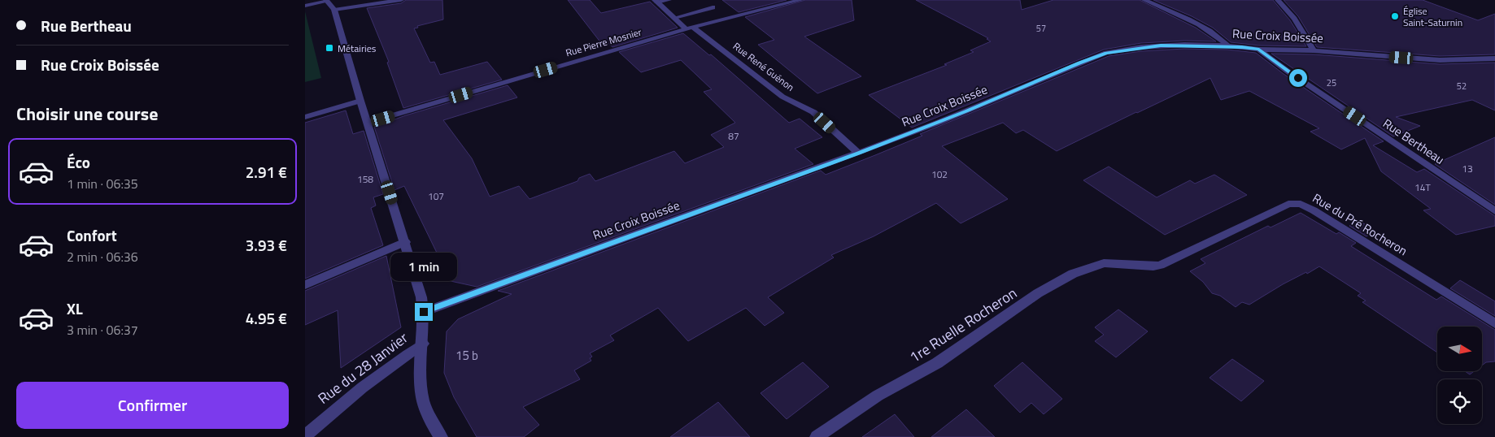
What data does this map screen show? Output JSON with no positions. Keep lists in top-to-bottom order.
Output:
{
  "streets": {
    "street": [
      "Rue Croix Boissée",
      "Rue Pierre Mosnier",
      "Rue René Guénon",
      "Rue Bertheau",
      "Rue du Pré Rocheron",
      "1re Ruelle Rocheron",
      "Rue du 28 Janvier"
    ]
  },
  "crossings": [
    ["Rue Croix Boissée", "Rue René Guénon"],
    ["Rue Croix Boissée", "Rue Bertheau"],
    ["Rue Pierre Mosnier", "Rue René Guénon"],
    ["Rue du Pré Rocheron", "1re Ruelle Rocheron"]
  ],
  "places": {
    "other": ["Église Saint-Saturnin"],
    "transit": ["Métairies"]
  },
  "house_numbers": [
    "57",
    "25",
    "52",
    "87",
    "13",
    "102",
    "158",
    "14T",
    "107",
    "15 b"
  ],
  "north": "right",
  "page": {
    "banner": ["Rue Bertheau", "Rue Croix Boissée"],
    "heading": "Choisir une course",
    "list": [
      {
        "name": "Éco",
        "note": "1 min · 06:35",
        "value": "2.91 €"
      },
      {
        "name": "Confort",
        "note": "2 min · 06:36",
        "value": "3.93 €"
      },
      {
        "name": "XL",
        "note": "3 min · 06:37",
        "value": "4.95 €"
      }
    ],
    "bubble": "1 min",
    "buttons": "Confirmer"
  }
}
